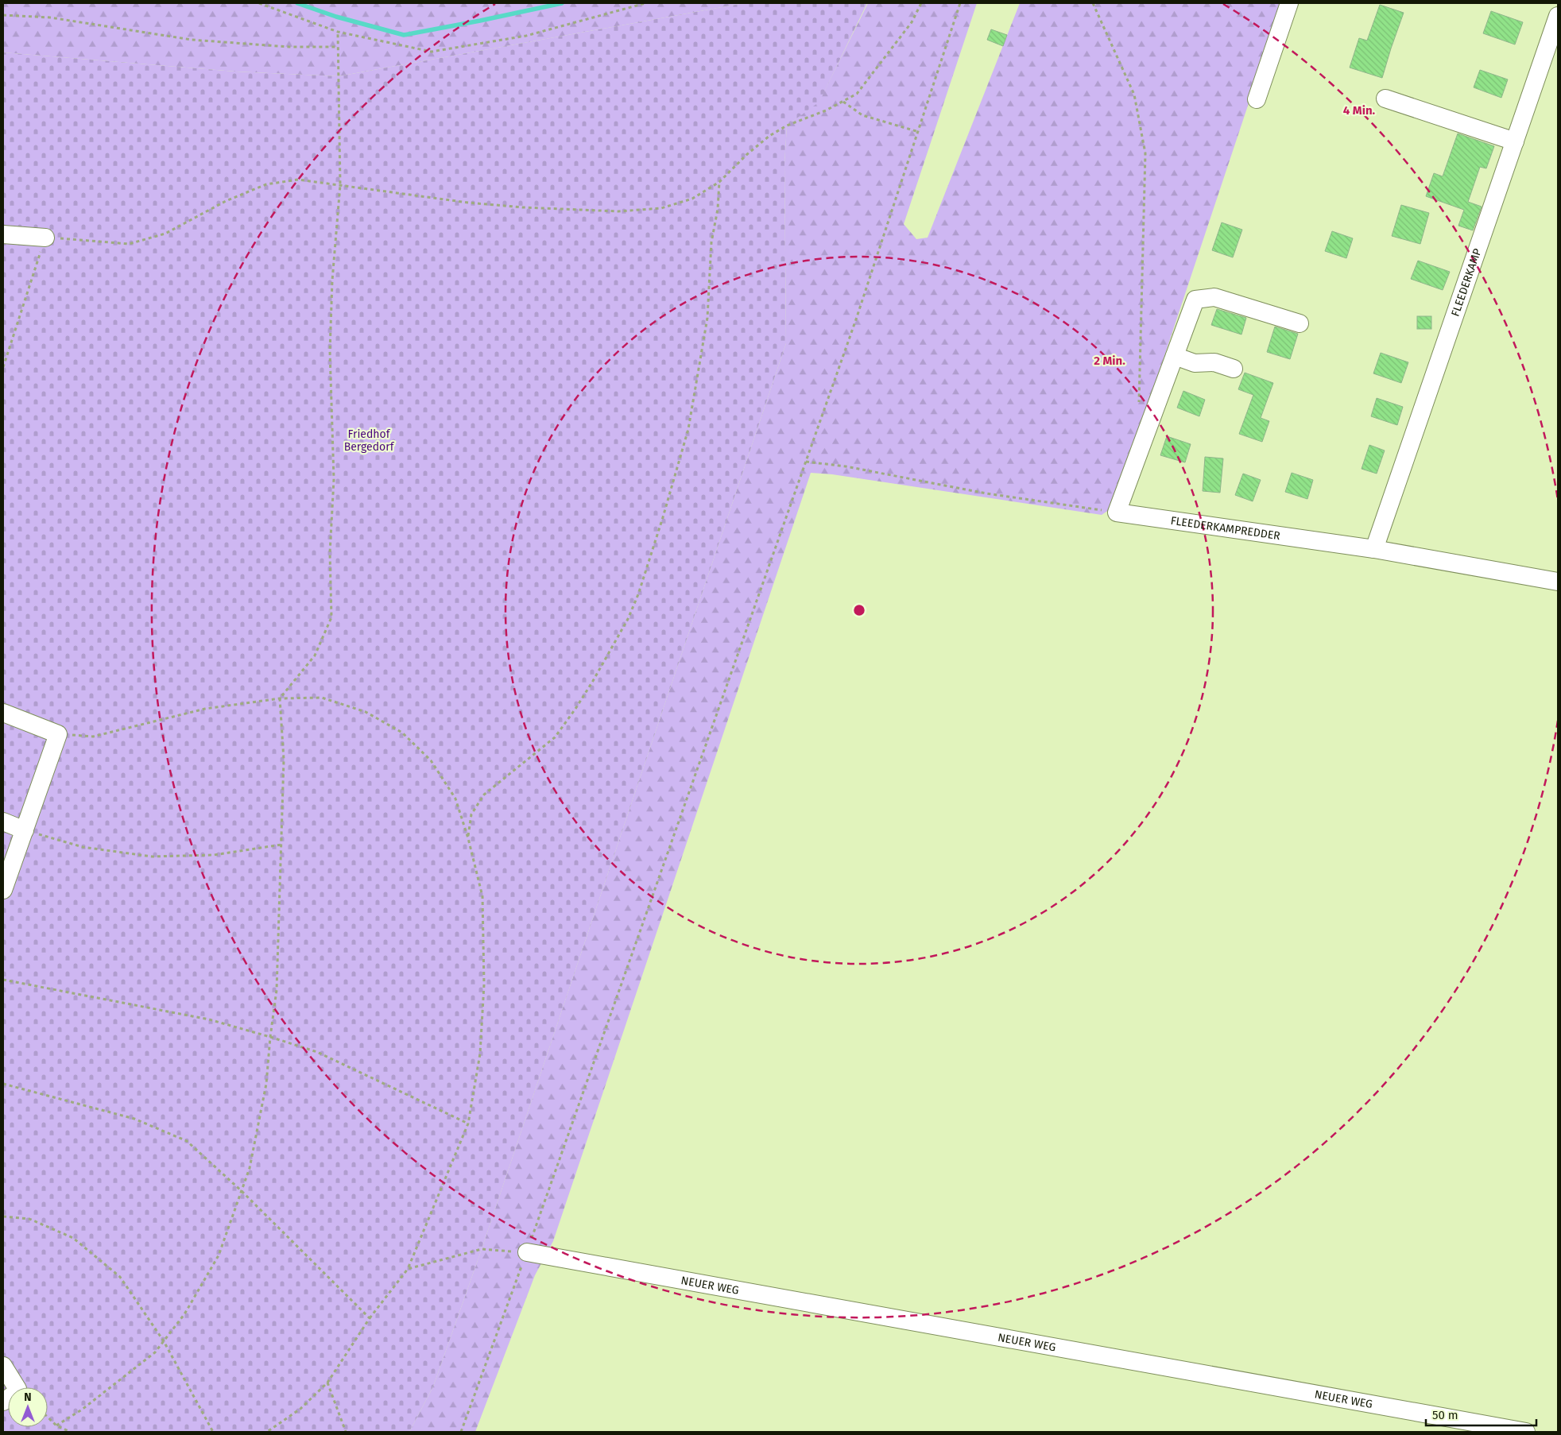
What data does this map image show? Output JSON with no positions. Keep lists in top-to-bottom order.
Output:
{
  "streets": {
    "street": ["FLEEDERKAMP", "FLEEDERKAMPREDDER", "NEUER WEG"]
  },
  "crossings": [
    ["FLEEDERKAMP", "FLEEDERKAMPREDDER"]
  ],
  "parks": ["Friedhof Bergedorf"],
  "scale_bar": "50 m",
  "north": "top",
  "rings": ["4 Min.", "2 Min."]
}
